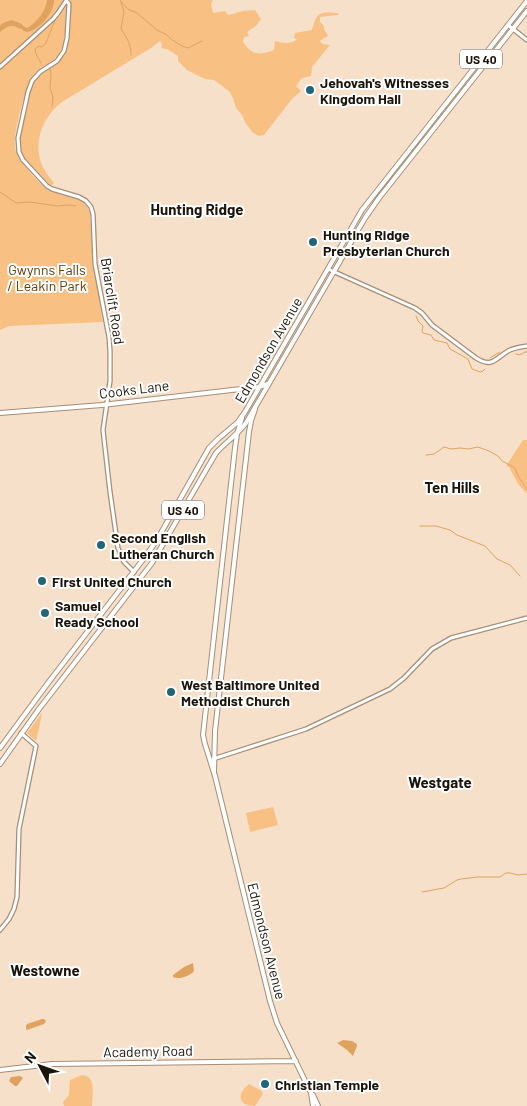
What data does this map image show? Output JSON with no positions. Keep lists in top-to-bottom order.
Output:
{
  "streets": {
    "main road": [
      "US 40",
      "Edmondson Avenue",
      "Cooks Lane",
      "Academy Road"
    ],
    "street": ["Briarclift Road"]
  },
  "crossings": [
    ["US 40", "Briarclift Road"],
    ["US 40", "Edmondson Avenue"],
    ["Briarclift Road", "Cooks Lane"],
    ["Edmondson Avenue", "Cooks Lane"],
    ["Edmondson Avenue", "Academy Road"]
  ],
  "districts": [
    "Hunting Ridge",
    "Ten Hills",
    "Westgate",
    "Westowne"
  ],
  "parks": ["Gwynns Falls / Leakin Park"],
  "places": [
    "Jehovah's Witnesses Kingdom Hall",
    "Hunting Ridge Presbyterian Church",
    "Second English Lutheran Church",
    "First United Church",
    "Samuel Ready School",
    "West Baltimore United Methodist Church",
    "Christian Temple"
  ],
  "north": "top left"
}
